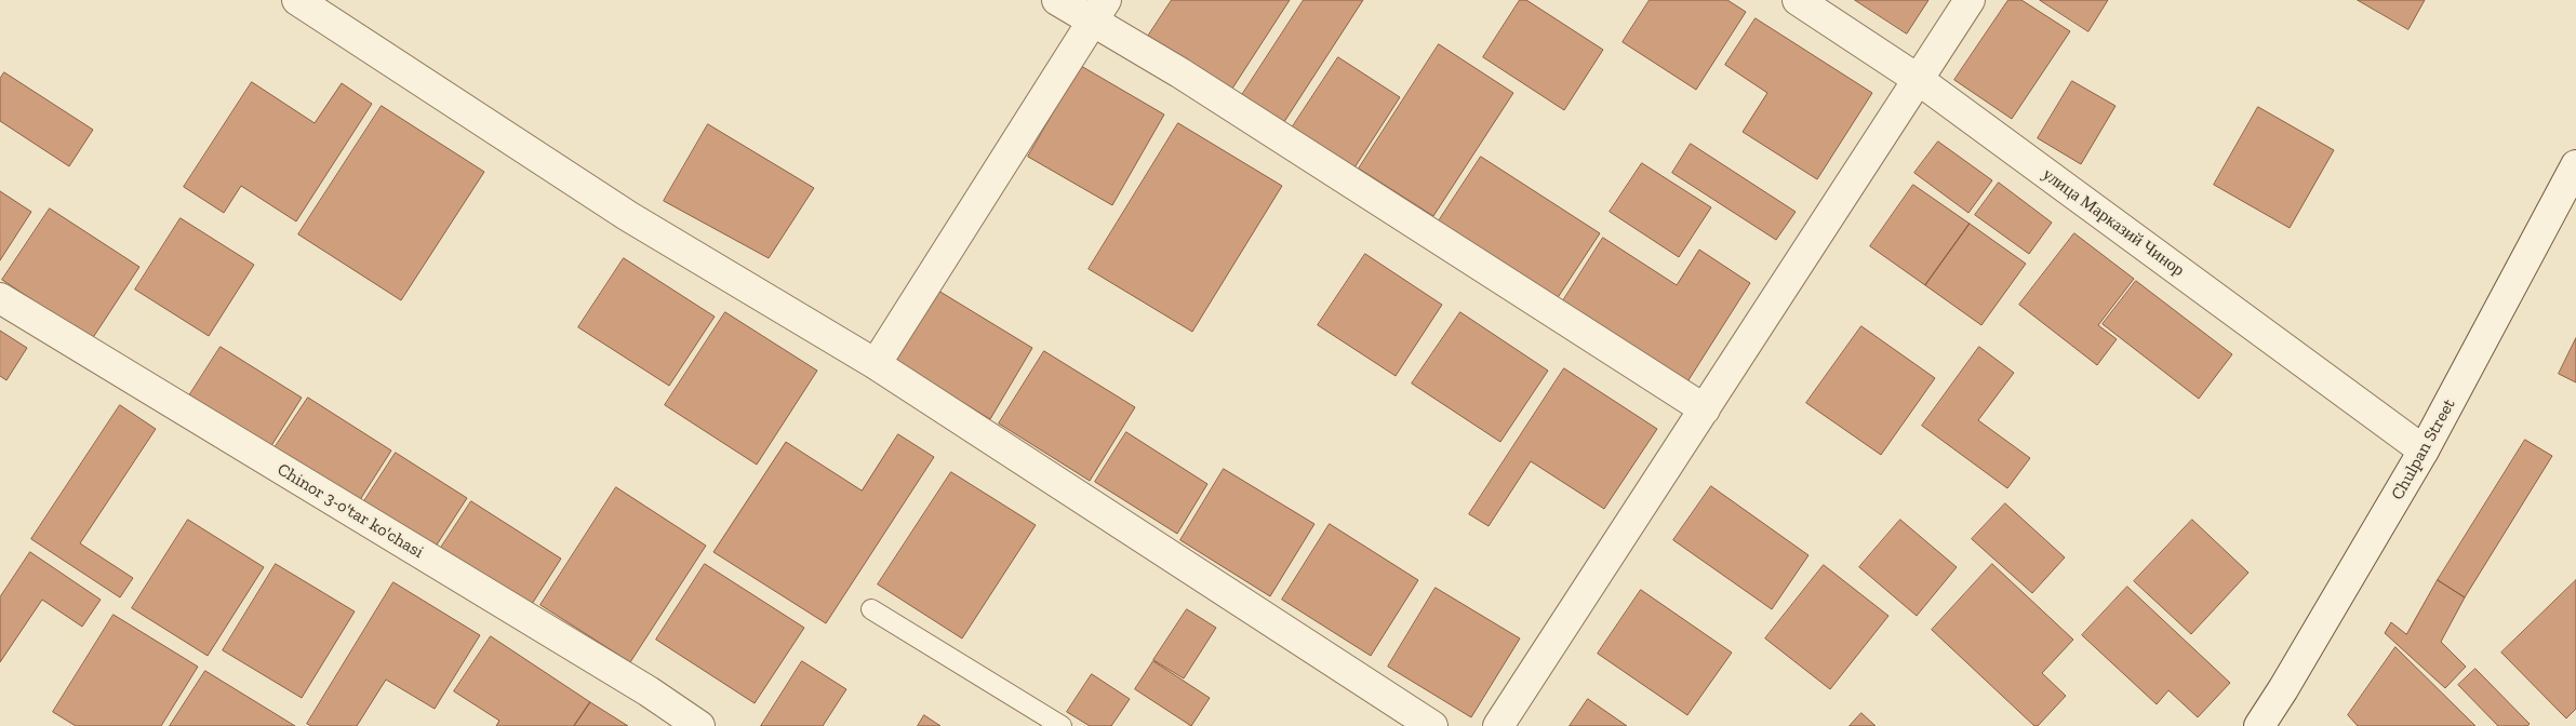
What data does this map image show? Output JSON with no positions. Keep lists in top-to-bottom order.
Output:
{
  "streets": {
    "street": ["улица Марказий Чинор", "Chulpan Street", "Chinor 3-o'tar ko'chasi"]
  },
  "crossings": [
    ["улица Марказий Чинор", "Chulpan Street"]
  ]
}
